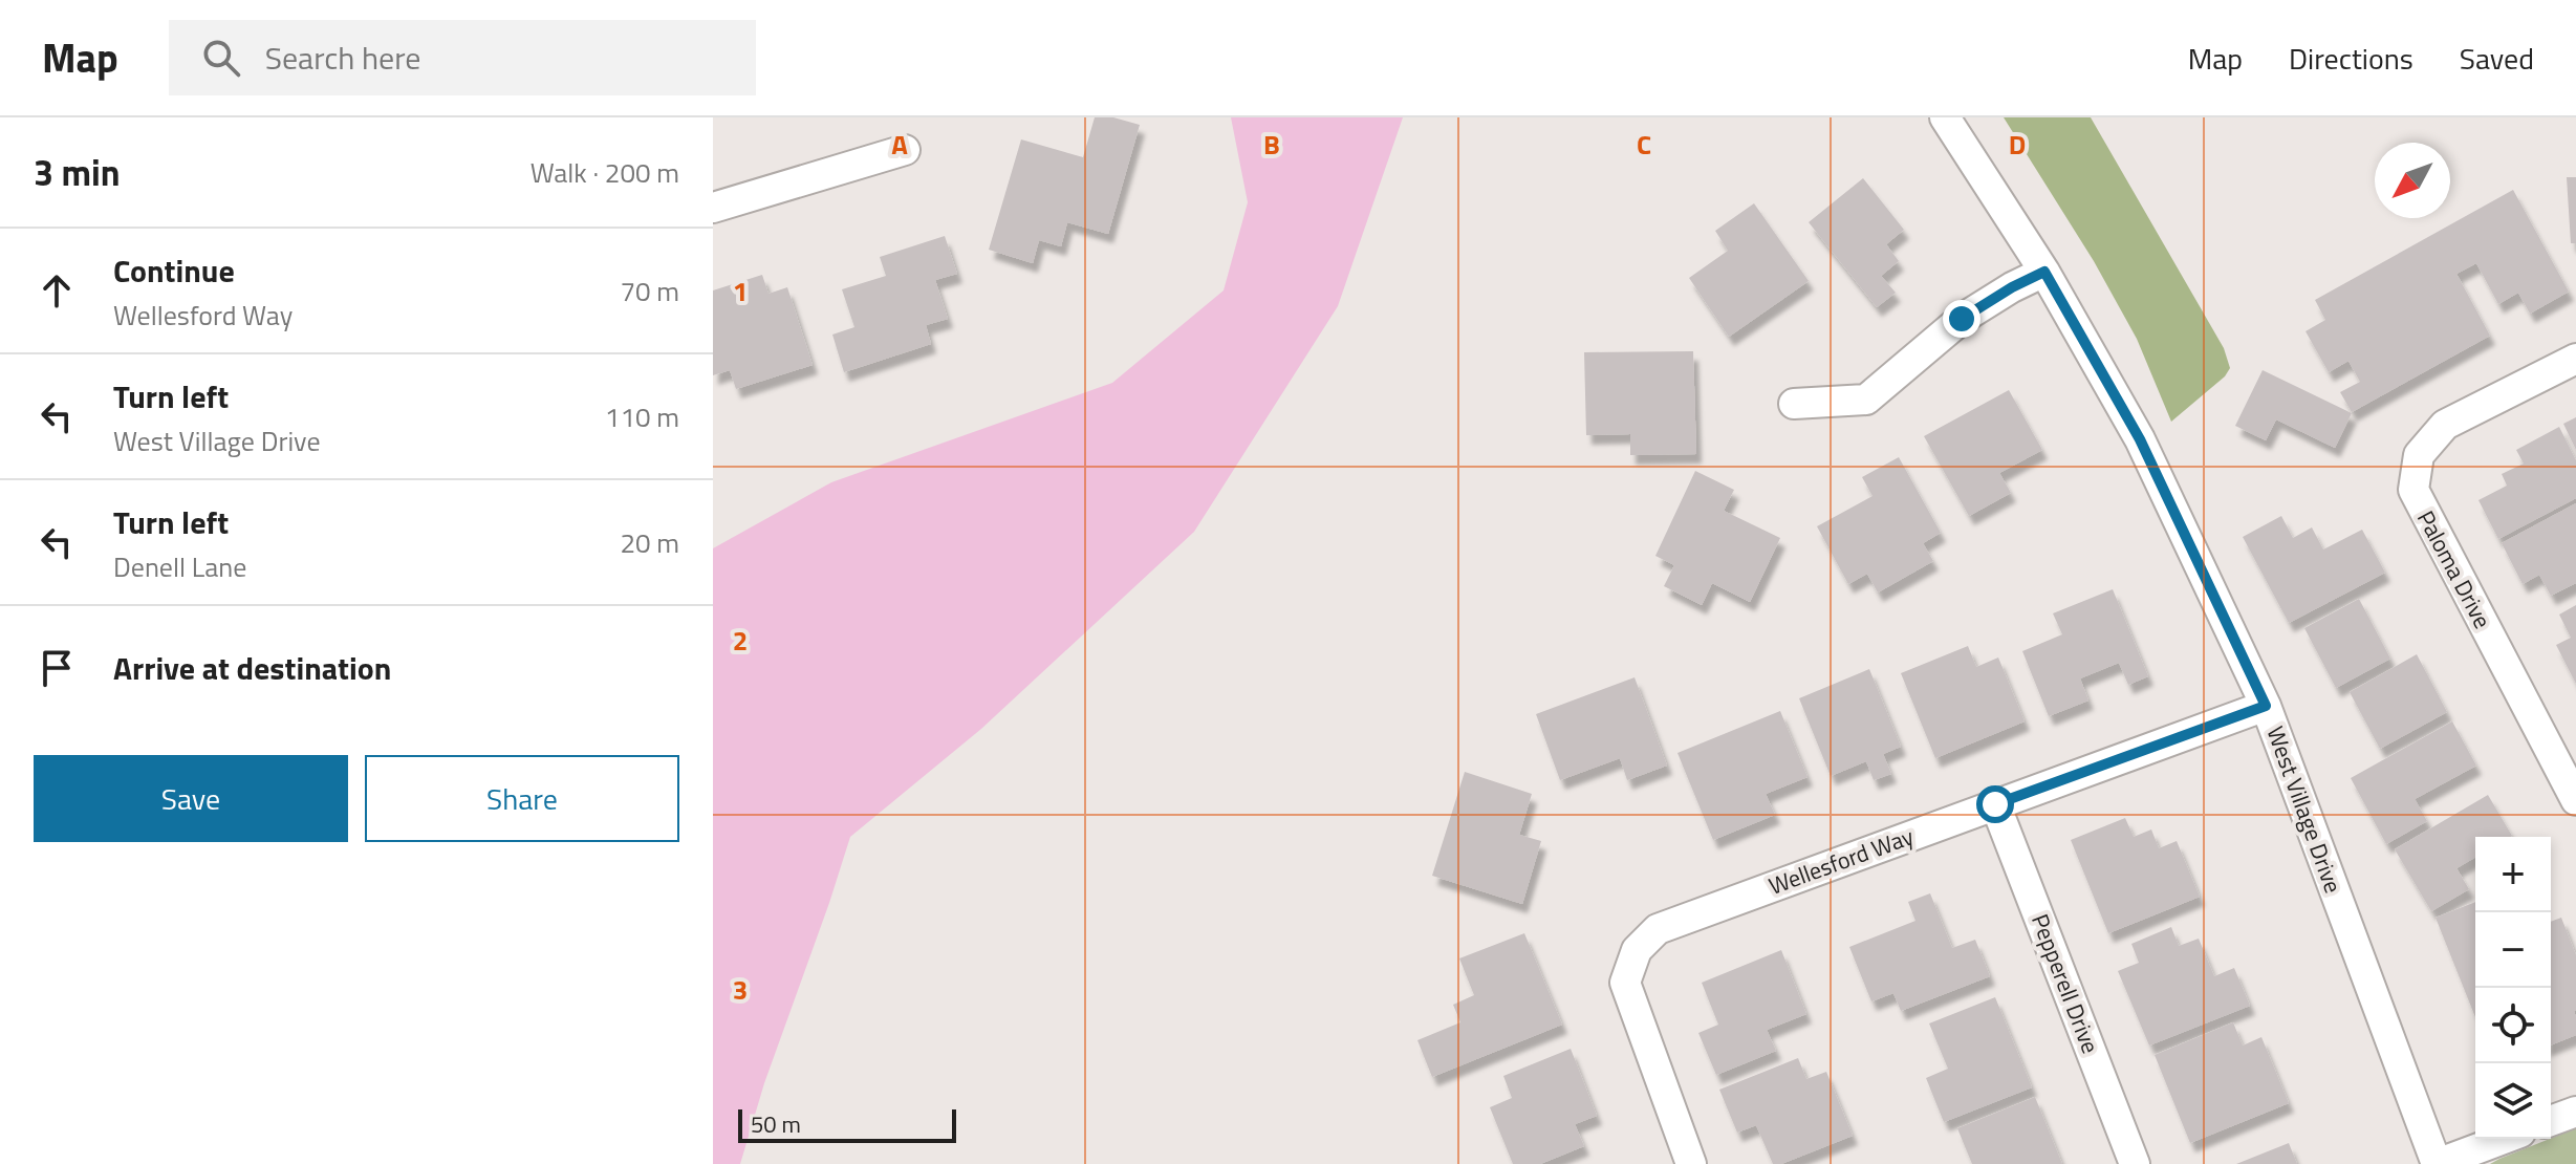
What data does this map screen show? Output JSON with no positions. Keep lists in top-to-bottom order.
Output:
{
  "streets": {
    "street": [
      "Paloma Drive",
      "West Village Drive",
      "Wellesford Way",
      "Pepperell Drive"
    ]
  },
  "crossings": [
    ["West Village Drive", "Wellesford Way"],
    ["Wellesford Way", "Pepperell Drive"]
  ],
  "scale_bar": "50 m",
  "north": "bottom left",
  "page": {
    "header": "Map",
    "search": "Search here",
    "nav": ["Map", "Directions", "Saved"],
    "heading": ["3 min", "Walk · 200 m"],
    "list": [
      ["Continue", "Wellesford Way", "70 m"],
      ["Turn left", "West Village Drive", "110 m"],
      ["Turn left", "Denell Lane", "20 m"],
      "Arrive at destination"
    ],
    "buttons": ["Save", "Share"],
    "map_buttons": ["+", "−"],
    "scale": "50 m"
  },
  "grid": {
    "columns": [
      "A",
      "B",
      "C",
      "D"
    ],
    "rows": ["1", "2", "3"]
  }
}
